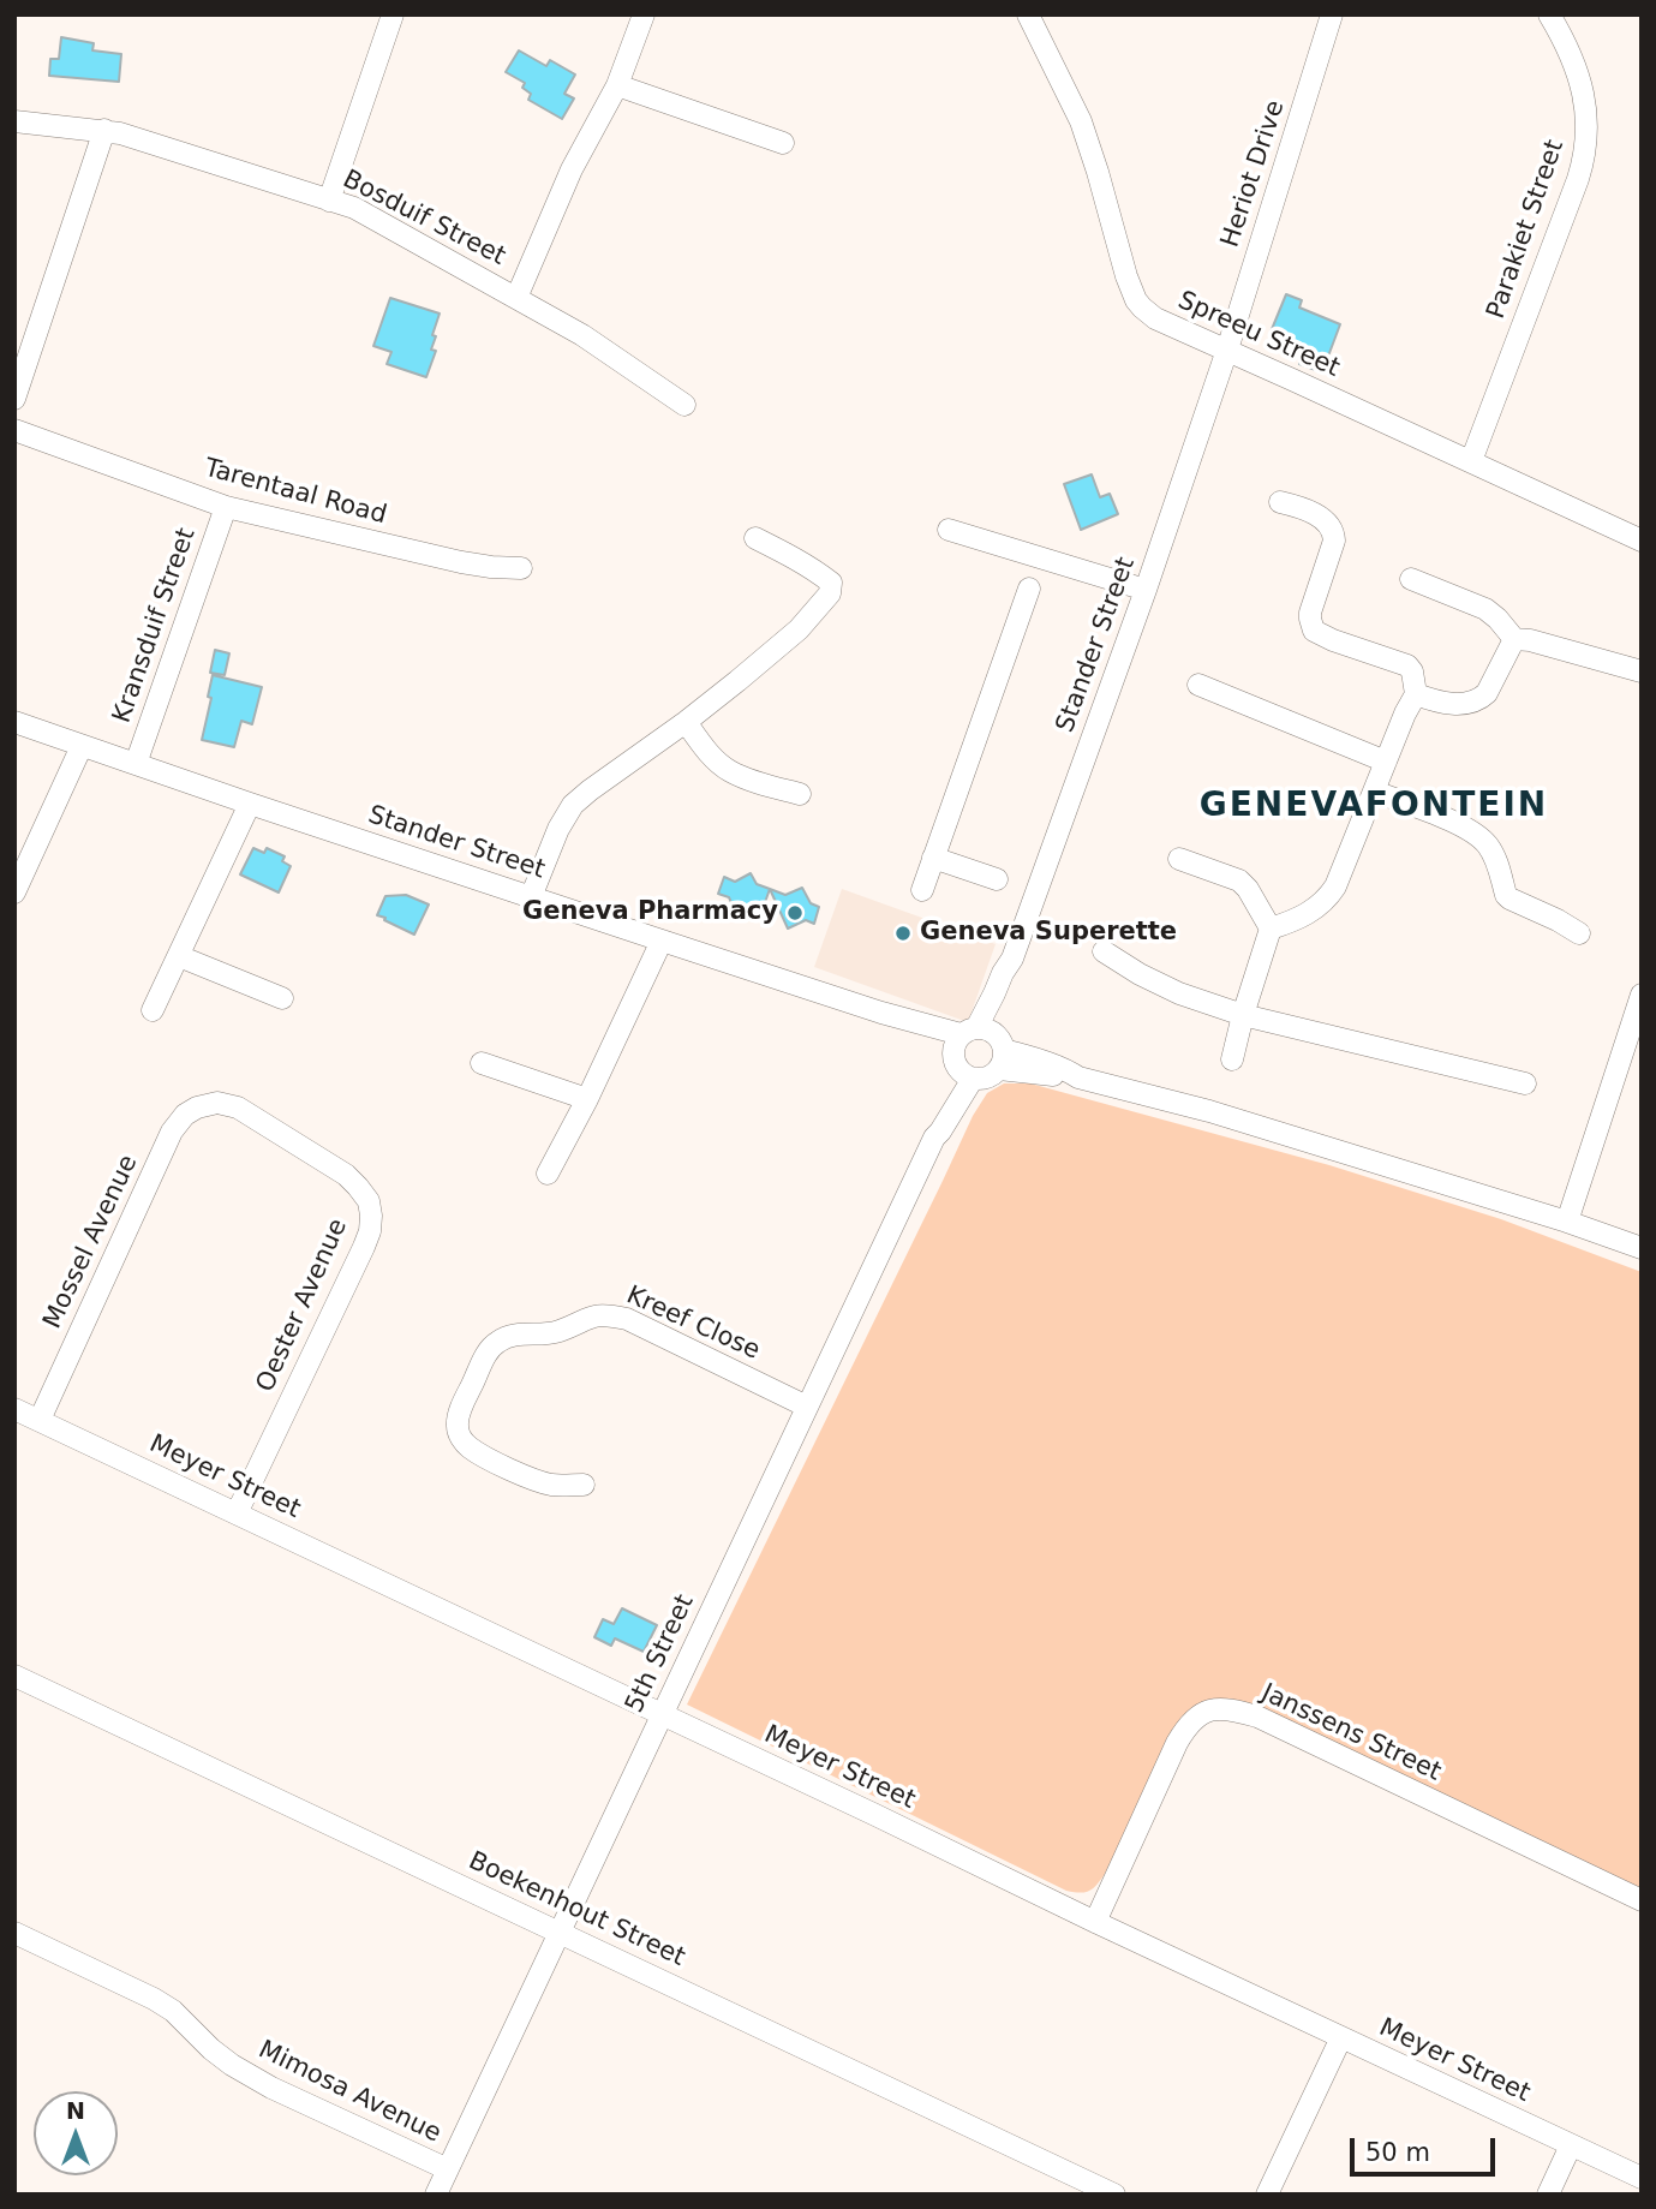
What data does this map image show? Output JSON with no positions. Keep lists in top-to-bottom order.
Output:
{
  "streets": {
    "street": [
      "Heriot Drive",
      "Bosduif Street",
      "Parakiet Street",
      "Spreeu Street",
      "Tarentaal Road",
      "Kransduif Street",
      "Stander Street",
      "Mossel Avenue",
      "Oester Avenue",
      "Kreef Close",
      "Meyer Street",
      "5th Street",
      "Janssens Street",
      "Boekenhout Street",
      "Mimosa Avenue"
    ]
  },
  "crossings": [
    ["Heriot Drive", "Spreeu Street"],
    ["Heriot Drive", "Stander Street"],
    ["Parakiet Street", "Spreeu Street"],
    ["Spreeu Street", "Stander Street"],
    ["Tarentaal Road", "Kransduif Street"],
    ["Kransduif Street", "Stander Street"],
    ["Stander Street", "5th Street"],
    ["Mossel Avenue", "Oester Avenue"],
    ["Mossel Avenue", "Meyer Street"],
    ["Oester Avenue", "Meyer Street"],
    ["Kreef Close", "5th Street"],
    ["Meyer Street", "5th Street"],
    ["Meyer Street", "Janssens Street"],
    ["5th Street", "Boekenhout Street"],
    ["5th Street", "Mimosa Avenue"]
  ],
  "districts": ["GENEVAFONTEIN"],
  "places": ["Geneva Pharmacy", "Geneva Superette"],
  "scale_bar": "50 m",
  "north": "top"
}
